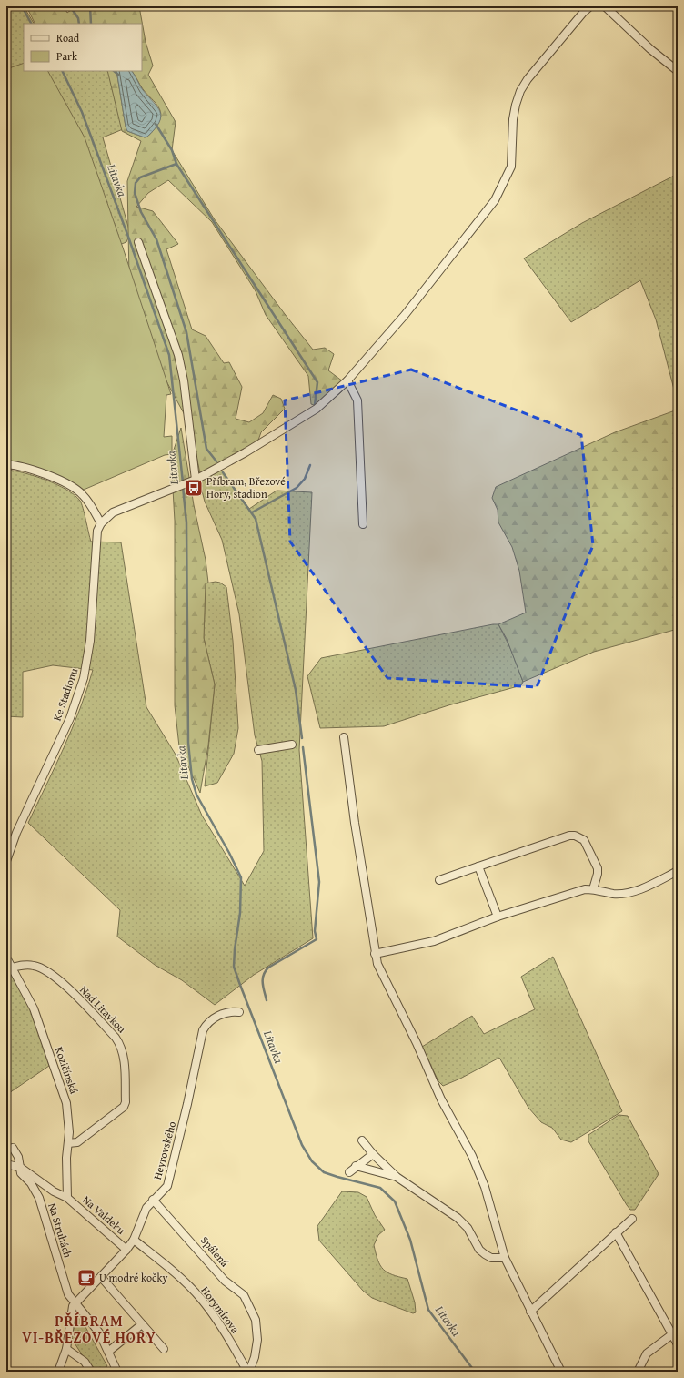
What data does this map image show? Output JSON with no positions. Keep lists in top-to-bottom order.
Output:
{
  "streets": {
    "street": [
      "Ke Stadionu",
      "Nad Litavkou",
      "Kozičínská",
      "Heyrovského",
      "Na Valdeku",
      "Na Struhách",
      "Spálená",
      "Horymírova"
    ]
  },
  "crossings": [
    ["Nad Litavkou", "Kozičínská"],
    ["Kozičínská", "Na Valdeku"],
    ["Kozičínská", "Na Struhách"],
    ["Heyrovského", "Na Valdeku"],
    ["Heyrovského", "Na Struhách"],
    ["Heyrovského", "Spálená"],
    ["Heyrovského", "Horymírova"],
    ["Na Valdeku", "Na Struhách"],
    ["Spálená", "Horymírova"]
  ],
  "districts": ["PŘÍBRAM VI-BŘEZOVÉ HORY"],
  "water": ["Litavka"],
  "places": {
    "bus stop": ["Příbram, Březové Hory, stadion"],
    "cafe": ["U modré kočky"]
  },
  "legend": ["Road", "Park"]
}
